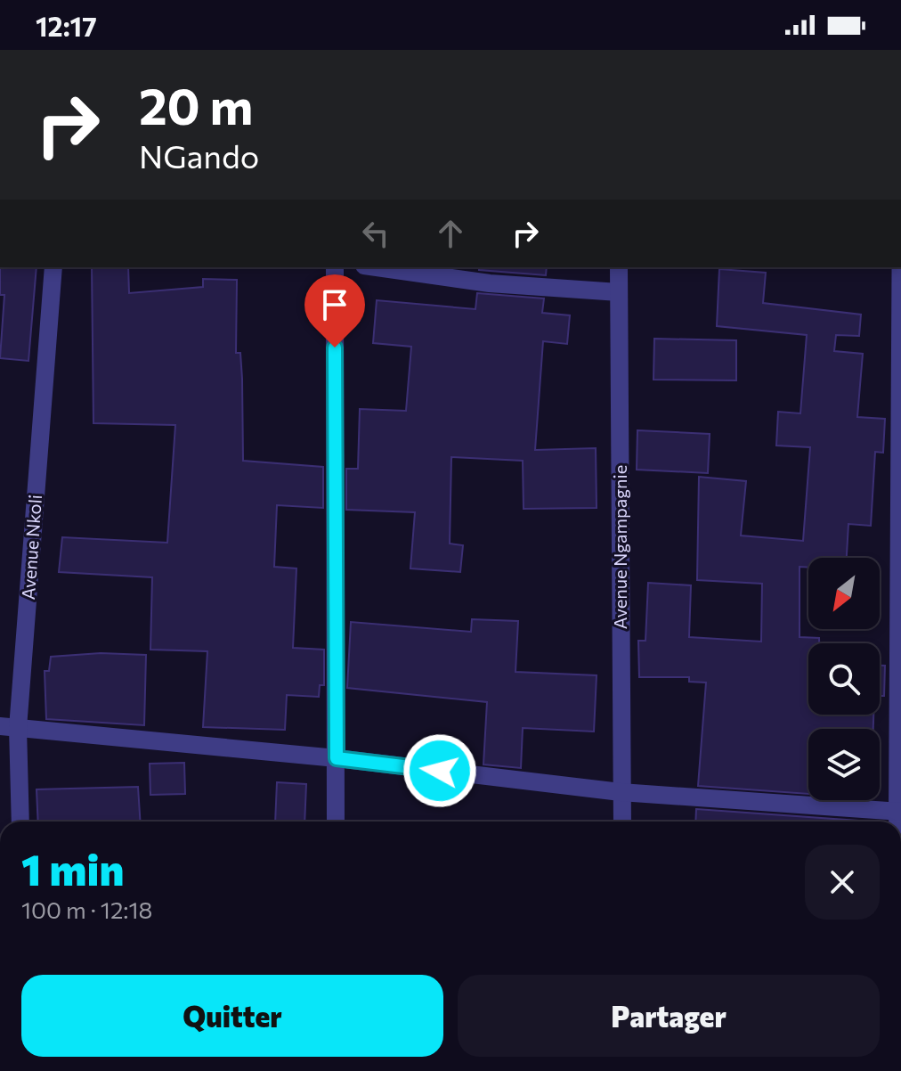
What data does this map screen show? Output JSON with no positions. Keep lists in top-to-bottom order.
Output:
{
  "streets": {
    "street": ["Avenue Nkoli", "Avenue Ngampagnie"]
  },
  "north": "bottom left",
  "page": {
    "status": "12:17",
    "turn": ["20 m", "NGando"],
    "heading": ["1 min", "100 m · 12:18"],
    "buttons": ["Quitter", "Partager"]
  }
}
